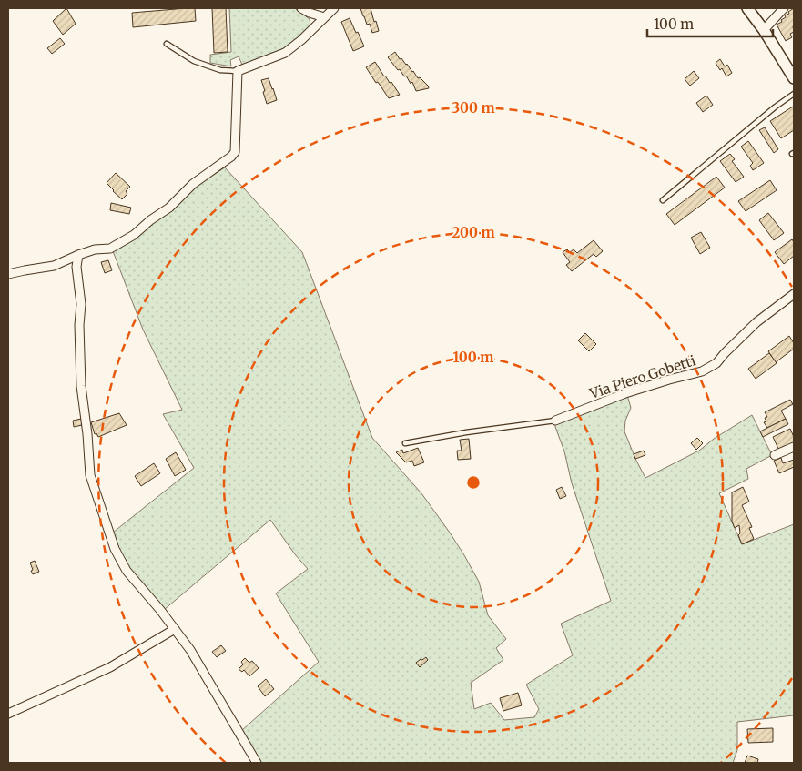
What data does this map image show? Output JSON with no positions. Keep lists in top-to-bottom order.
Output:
{
  "streets": {
    "street": ["Via Piero Gobetti"]
  },
  "scale_bar": "100 m",
  "rings": ["300 m", "200 m", "100 m"]
}
